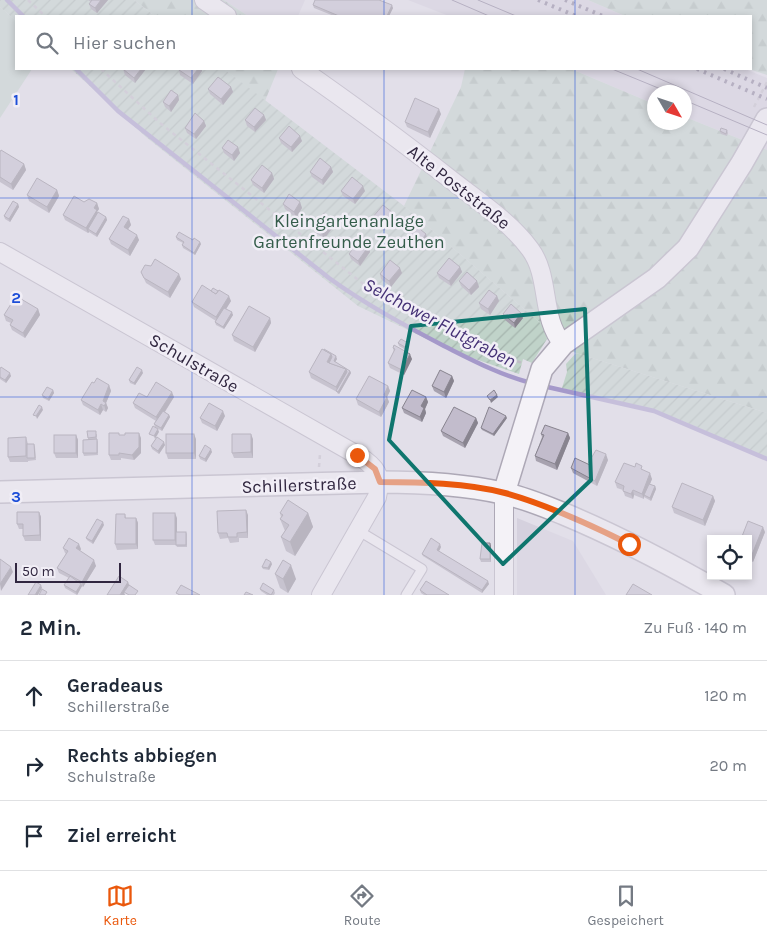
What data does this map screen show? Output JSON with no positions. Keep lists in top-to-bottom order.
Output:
{
  "streets": {
    "street": ["Alte Poststraße", "Schulstraße", "Schillerstraße"]
  },
  "crossings": [
    ["Schulstraße", "Schillerstraße"]
  ],
  "water": ["Selchower Flutgraben"],
  "parks": ["Kleingartenanlage Gartenfreunde Zeuthen"],
  "scale_bar": "50 m",
  "north": "bottom right",
  "page": {
    "search": "Hier suchen",
    "scale": "50 m",
    "heading": ["2 Min.", "Zu Fuß · 140 m"],
    "list": [
      ["Geradeaus", "Schillerstraße", "120 m"],
      ["Rechts abbiegen", "Schulstraße", "20 m"],
      "Ziel erreicht"
    ],
    "nav": ["Karte", "Route", "Gespeichert"]
  },
  "grid": {
    "rows": ["1", "2", "3"]
  }
}
